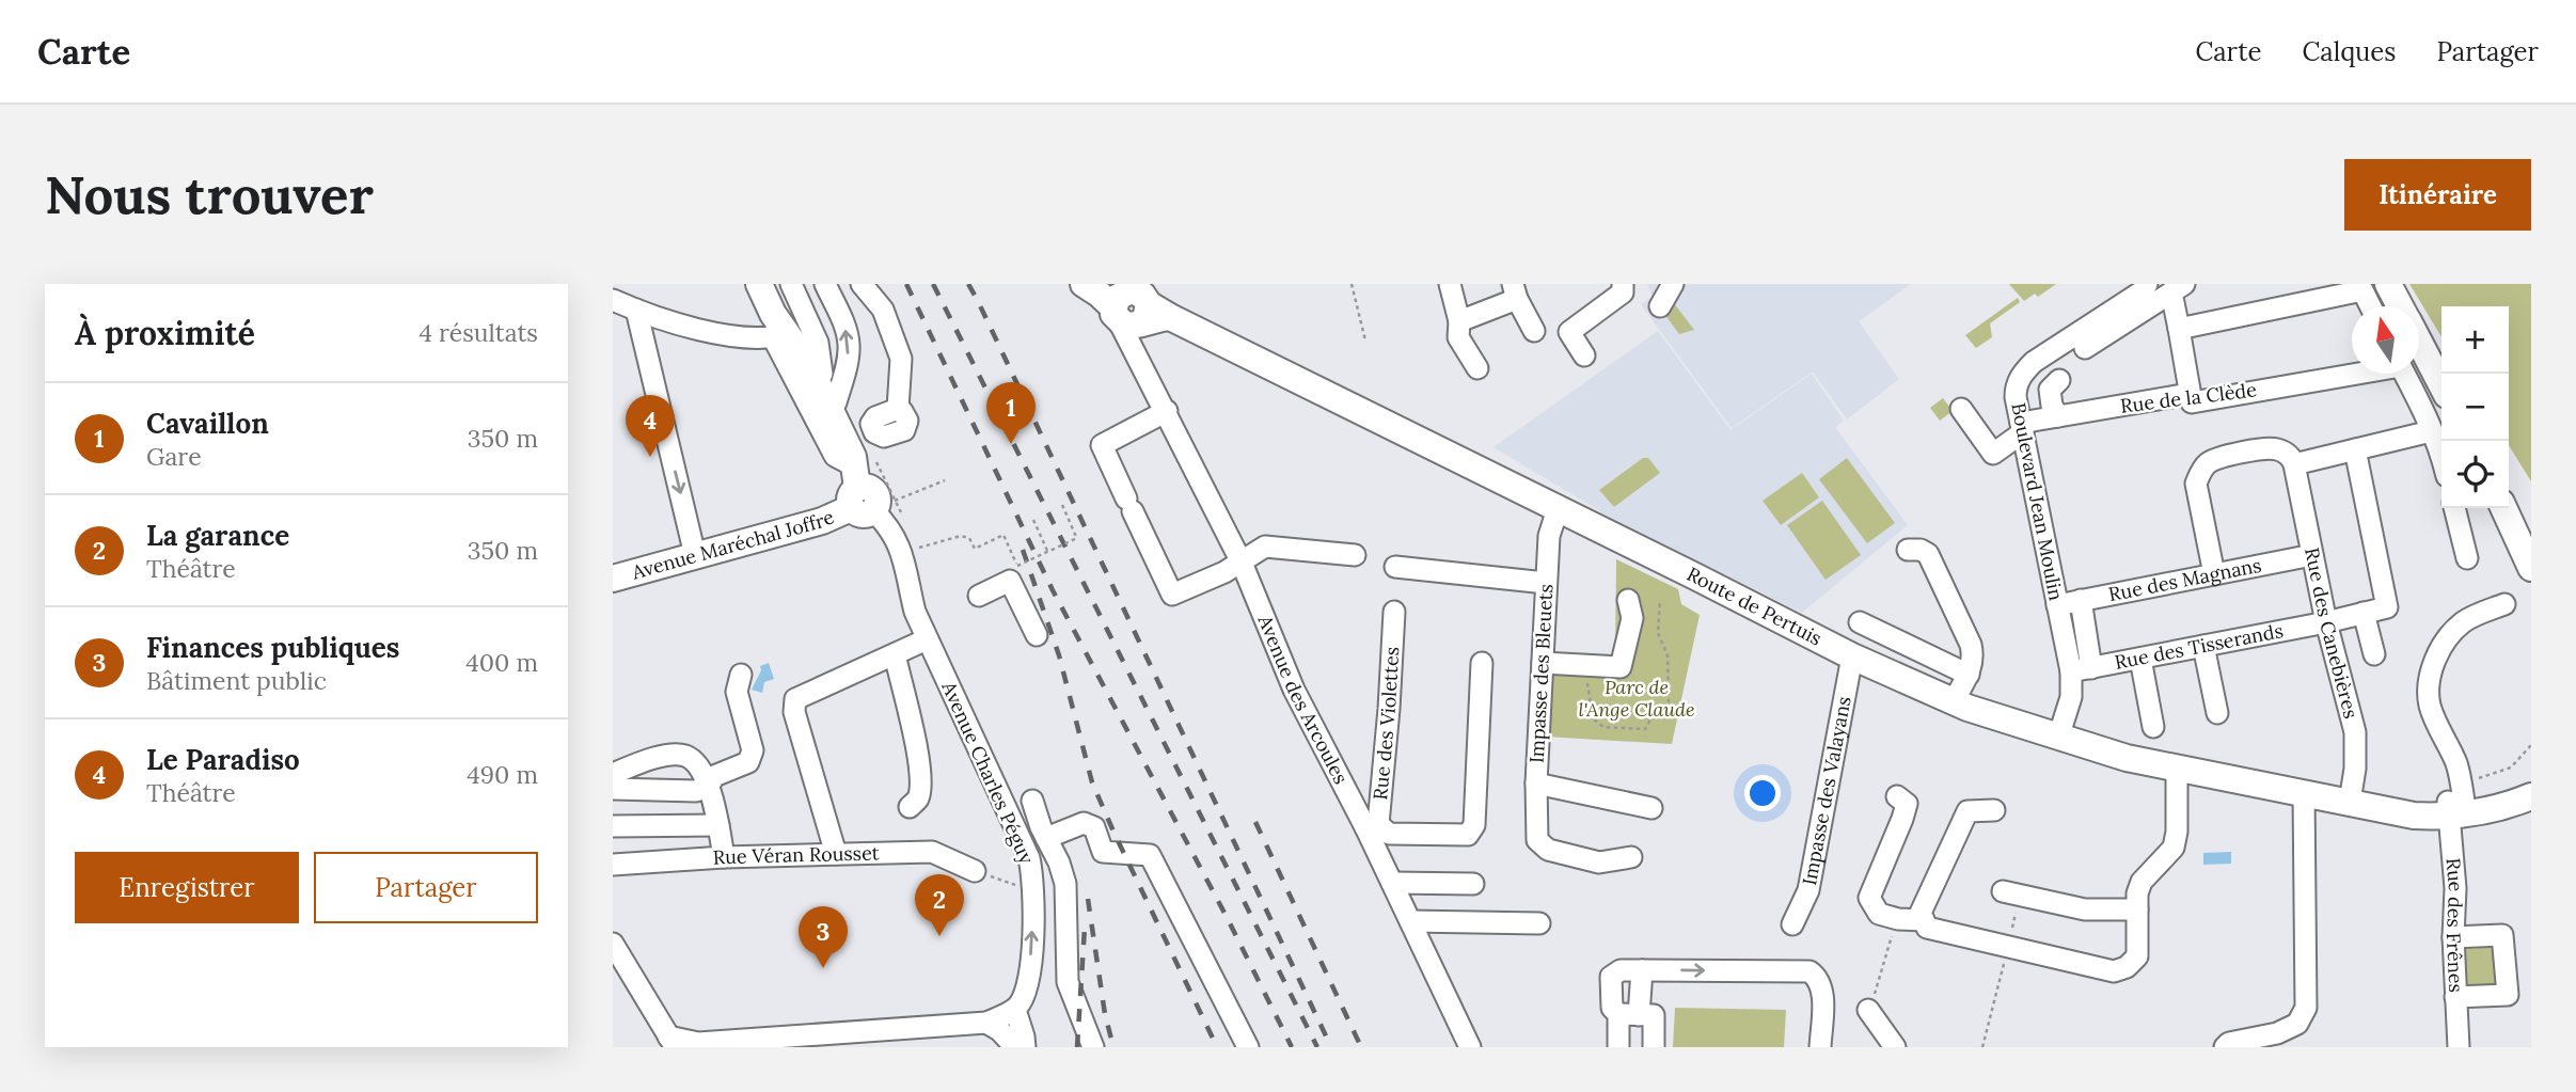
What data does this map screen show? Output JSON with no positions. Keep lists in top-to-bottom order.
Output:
{
  "streets": {
    "main road": ["Avenue Maréchal Joffre", "Route de Pertuis"],
    "street": [
      "Rue de la Clède",
      "Boulevard Jean Moulin",
      "Rue des Magnans",
      "Rue des Canebières",
      "Rue des Tisserands",
      "Impasse des Bleuets",
      "Avenue des Arcoules",
      "Rue des Violettes",
      "Avenue Charles Péguy",
      "Impasse des Valayans",
      "Rue Véran Rousset",
      "Rue des Frênes"
    ]
  },
  "crossings": [
    ["Rue de la Clède", "Boulevard Jean Moulin"],
    ["Boulevard Jean Moulin", "Rue des Magnans"],
    ["Boulevard Jean Moulin", "Route de Pertuis"],
    ["Boulevard Jean Moulin", "Rue des Tisserands"],
    ["Avenue Maréchal Joffre", "Avenue Charles Péguy"],
    ["Rue des Magnans", "Rue des Canebières"],
    ["Route de Pertuis", "Rue des Canebières"],
    ["Route de Pertuis", "Impasse des Bleuets"],
    ["Route de Pertuis", "Avenue des Arcoules"],
    ["Route de Pertuis", "Impasse des Valayans"],
    ["Route de Pertuis", "Rue des Frênes"],
    ["Rue des Canebières", "Rue des Tisserands"],
    ["Avenue des Arcoules", "Rue des Violettes"]
  ],
  "parks": ["Parc de l'Ange Claude"],
  "north": "top",
  "page": {
    "header": "Carte",
    "nav": ["Carte", "Calques", "Partager"],
    "buttons": [
      "Itinéraire",
      ["Enregistrer", "Partager"]
    ],
    "title": "Nous trouver",
    "heading": ["À proximité", "4 résultats"],
    "map_buttons": ["+", "−"],
    "list": [
      {
        "mark": "1",
        "name": "Cavaillon",
        "note": "Gare",
        "value": "350 m"
      },
      {
        "mark": "2",
        "name": "La garance",
        "note": "Théâtre",
        "value": "350 m"
      },
      {
        "mark": "3",
        "name": "Finances publiques",
        "note": "Bâtiment public",
        "value": "400 m"
      },
      {
        "mark": "4",
        "name": "Le Paradiso",
        "note": "Théâtre",
        "value": "490 m"
      }
    ],
    "pins": [
      "1",
      "4",
      "2",
      "3"
    ]
  }
}
